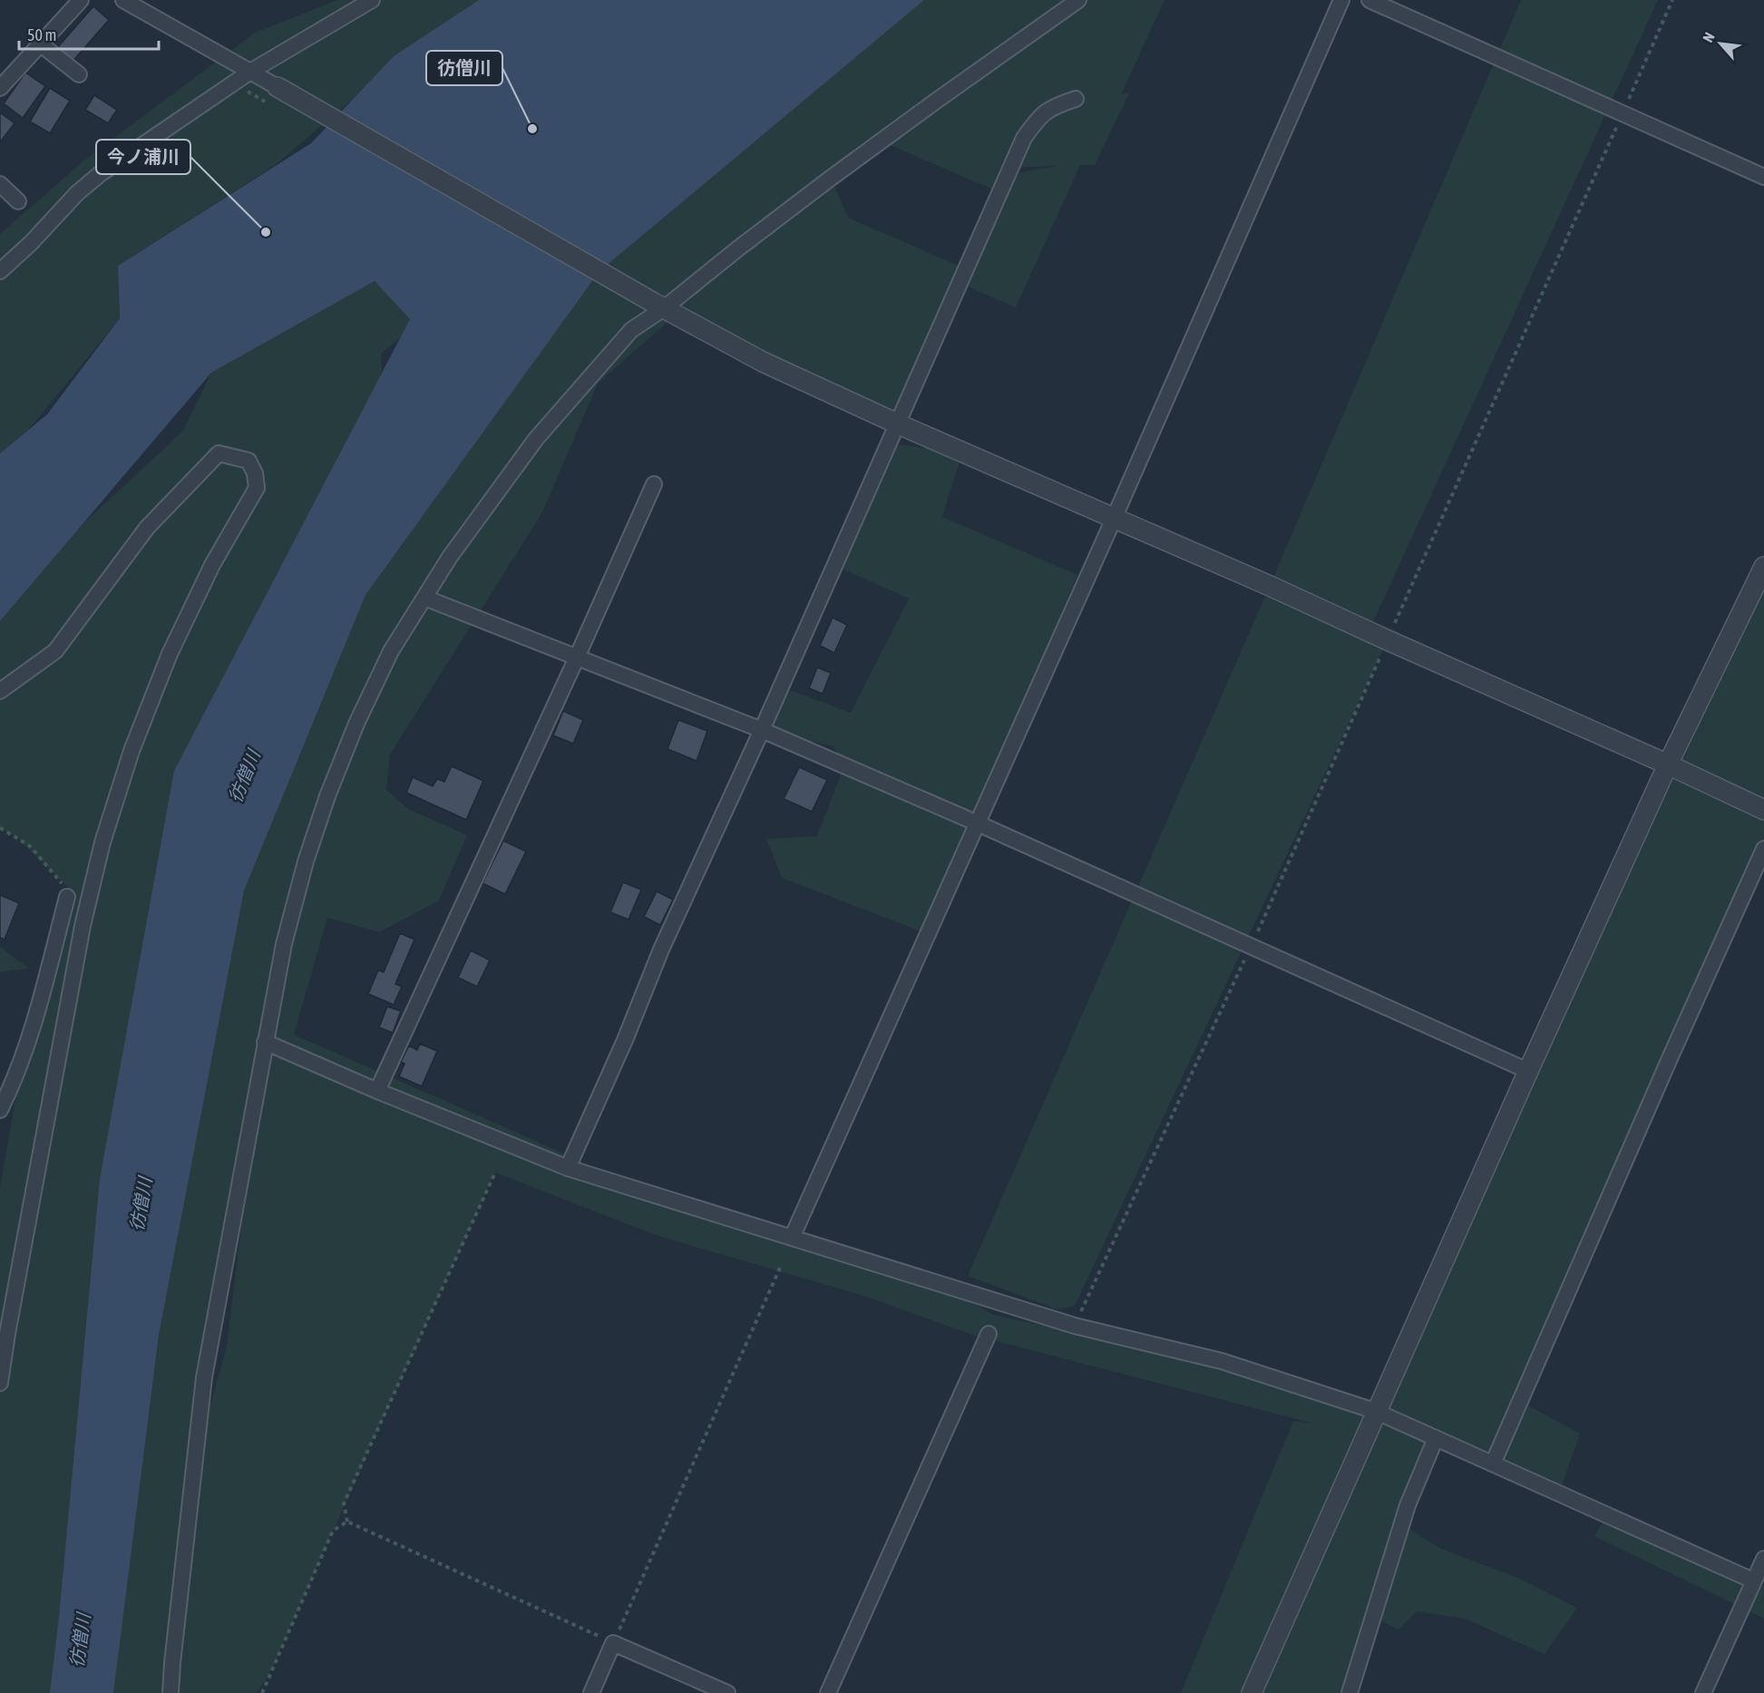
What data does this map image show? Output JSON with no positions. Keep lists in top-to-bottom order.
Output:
{
  "water": ["彷僧川"],
  "places": ["彷僧川", "今ノ浦川"],
  "scale_bar": "50 m",
  "north": "top left"
}
